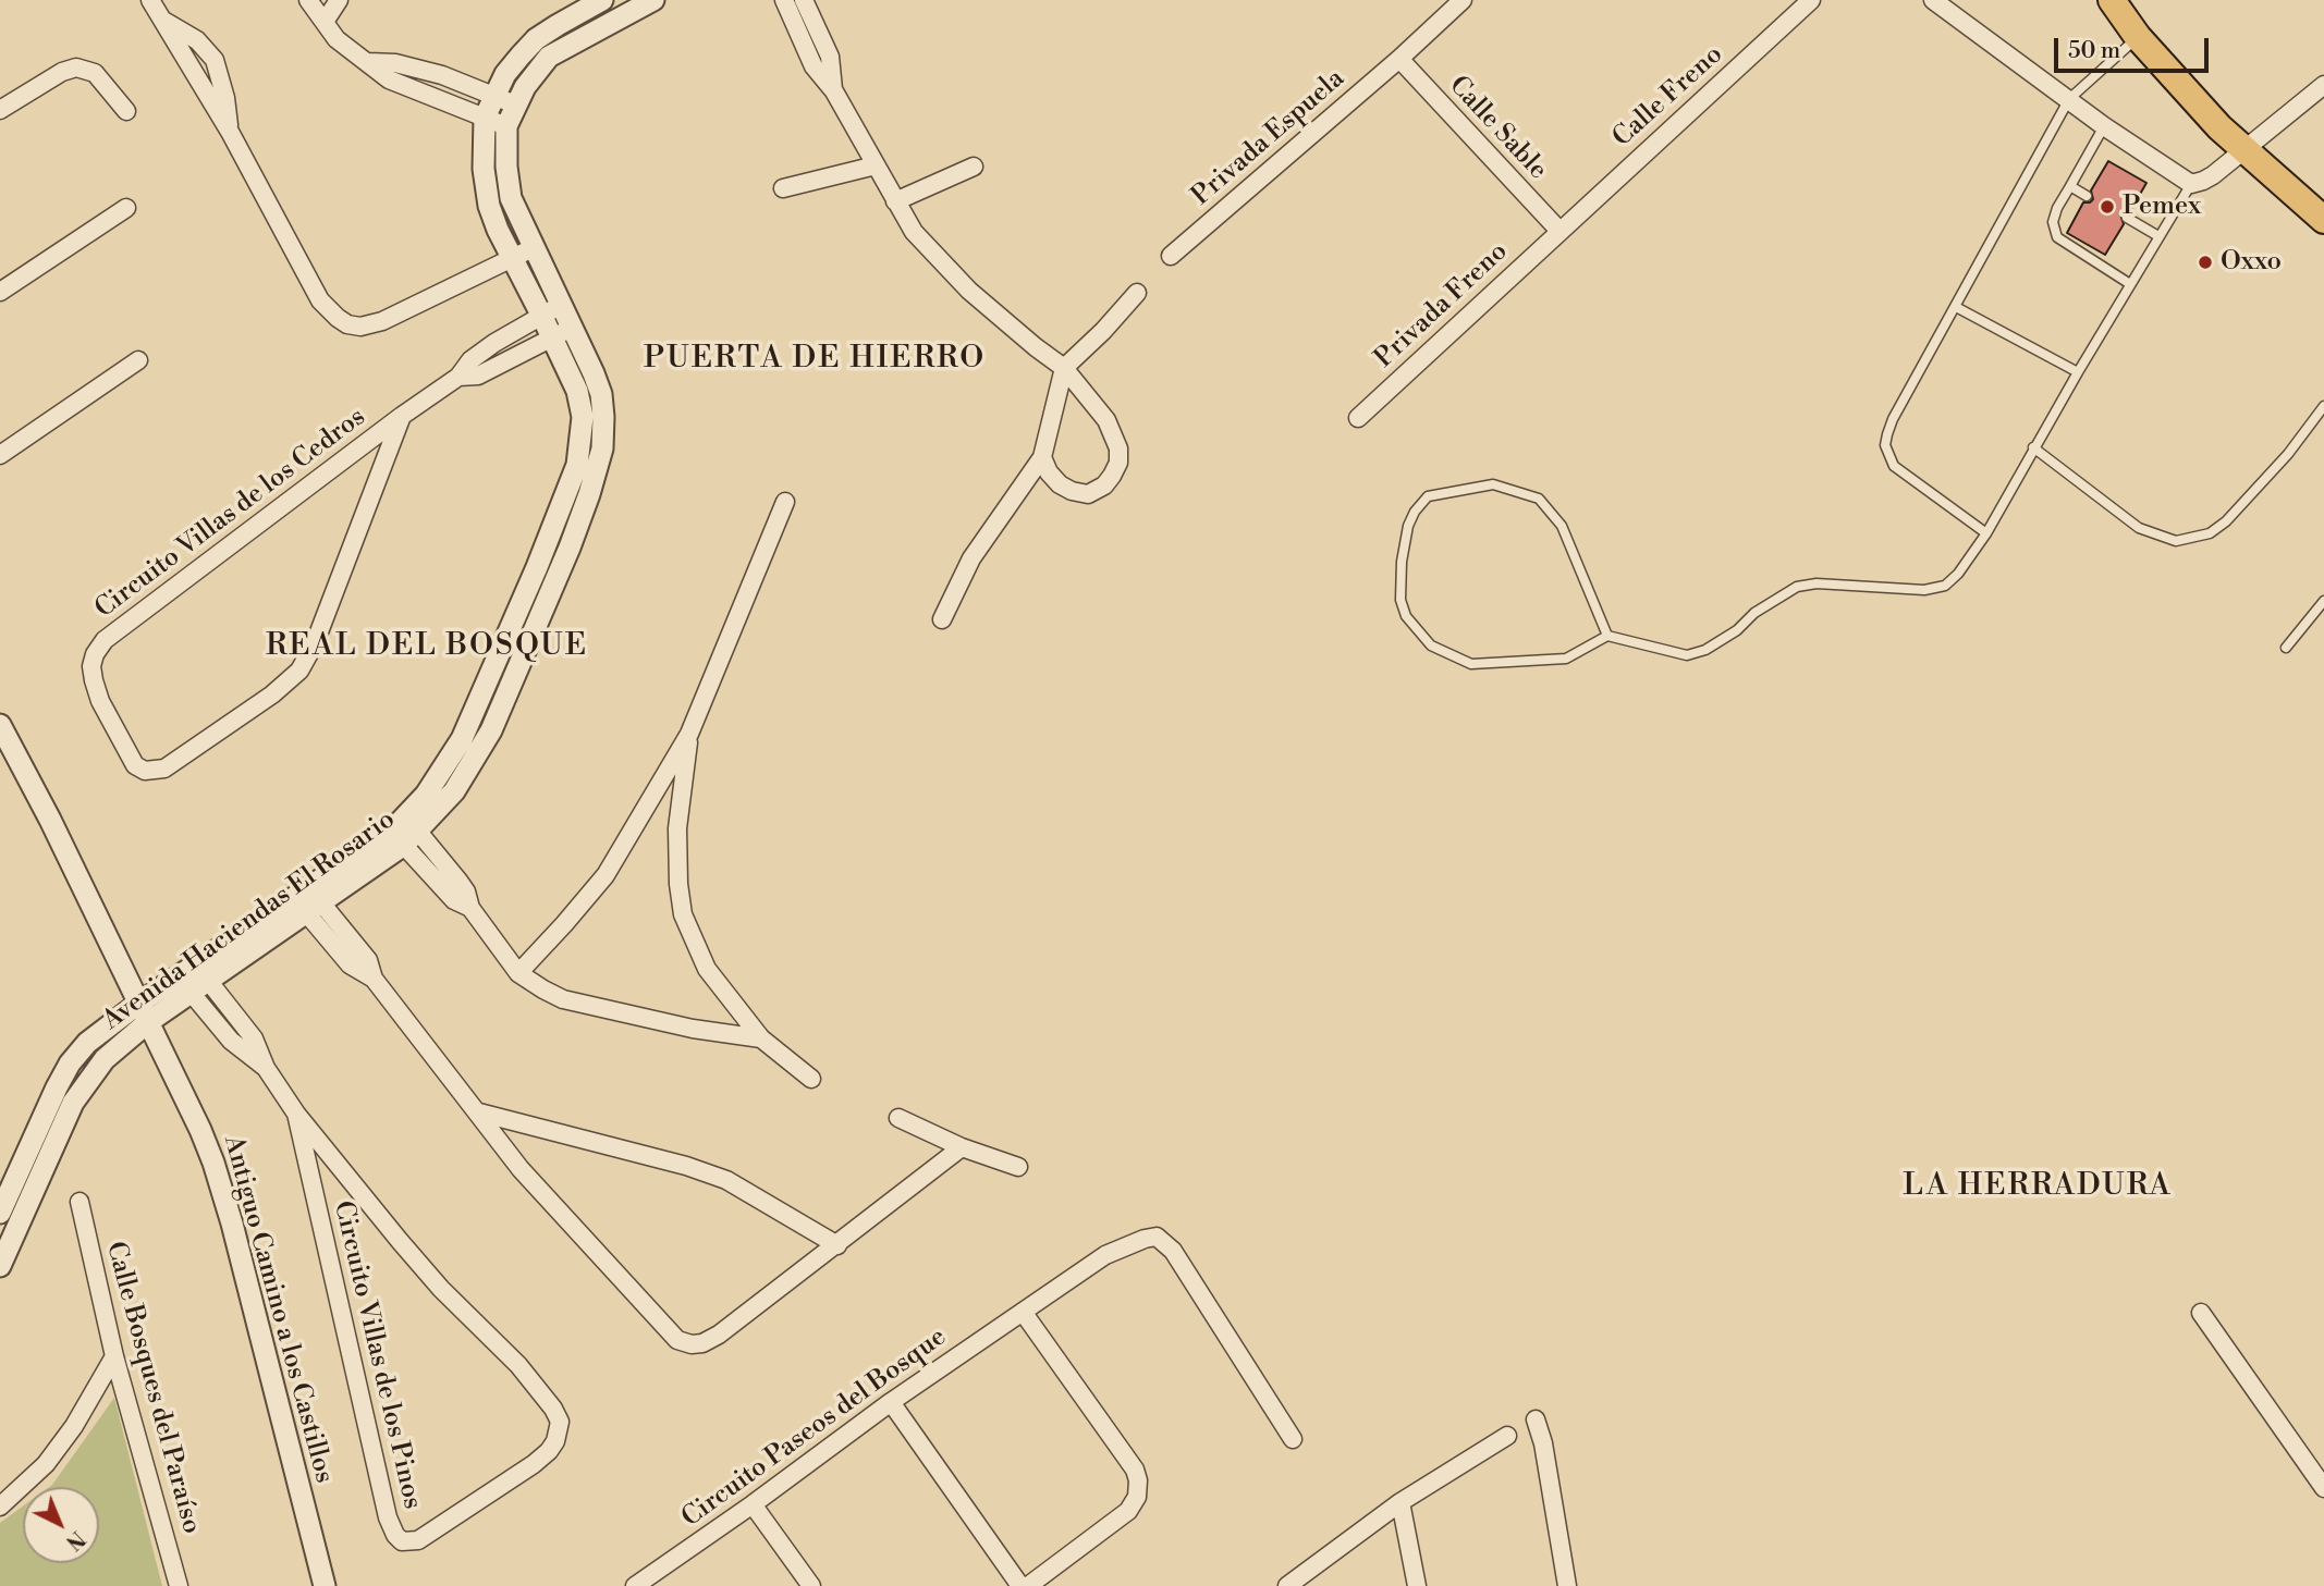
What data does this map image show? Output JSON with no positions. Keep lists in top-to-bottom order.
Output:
{
  "streets": {
    "street": [
      "Calle Freno",
      "Calle Sable",
      "Privada Espuela",
      "Privada Freno",
      "Circuito Villas de los Cedros",
      "Avenida Haciendas El Rosario",
      "Antiguo Camino a los Castillos",
      "Circuito Villas de los Pinos",
      "Calle Bosques del Paraíso",
      "Circuito Paseos del Bosque"
    ]
  },
  "crossings": [
    ["Calle Freno", "Calle Sable"],
    ["Calle Freno", "Privada Freno"],
    ["Calle Sable", "Privada Espuela"],
    ["Calle Sable", "Privada Freno"],
    ["Circuito Villas de los Cedros", "Avenida Haciendas El Rosario"],
    ["Avenida Haciendas El Rosario", "Antiguo Camino a los Castillos"],
    ["Avenida Haciendas El Rosario", "Circuito Villas de los Pinos"]
  ],
  "districts": ["PUERTA DE HIERRO", "REAL DEL BOSQUE", "LA HERRADURA"],
  "places": ["Pemex", "Oxxo"],
  "scale_bar": "50 m",
  "north": "bottom right"
}
